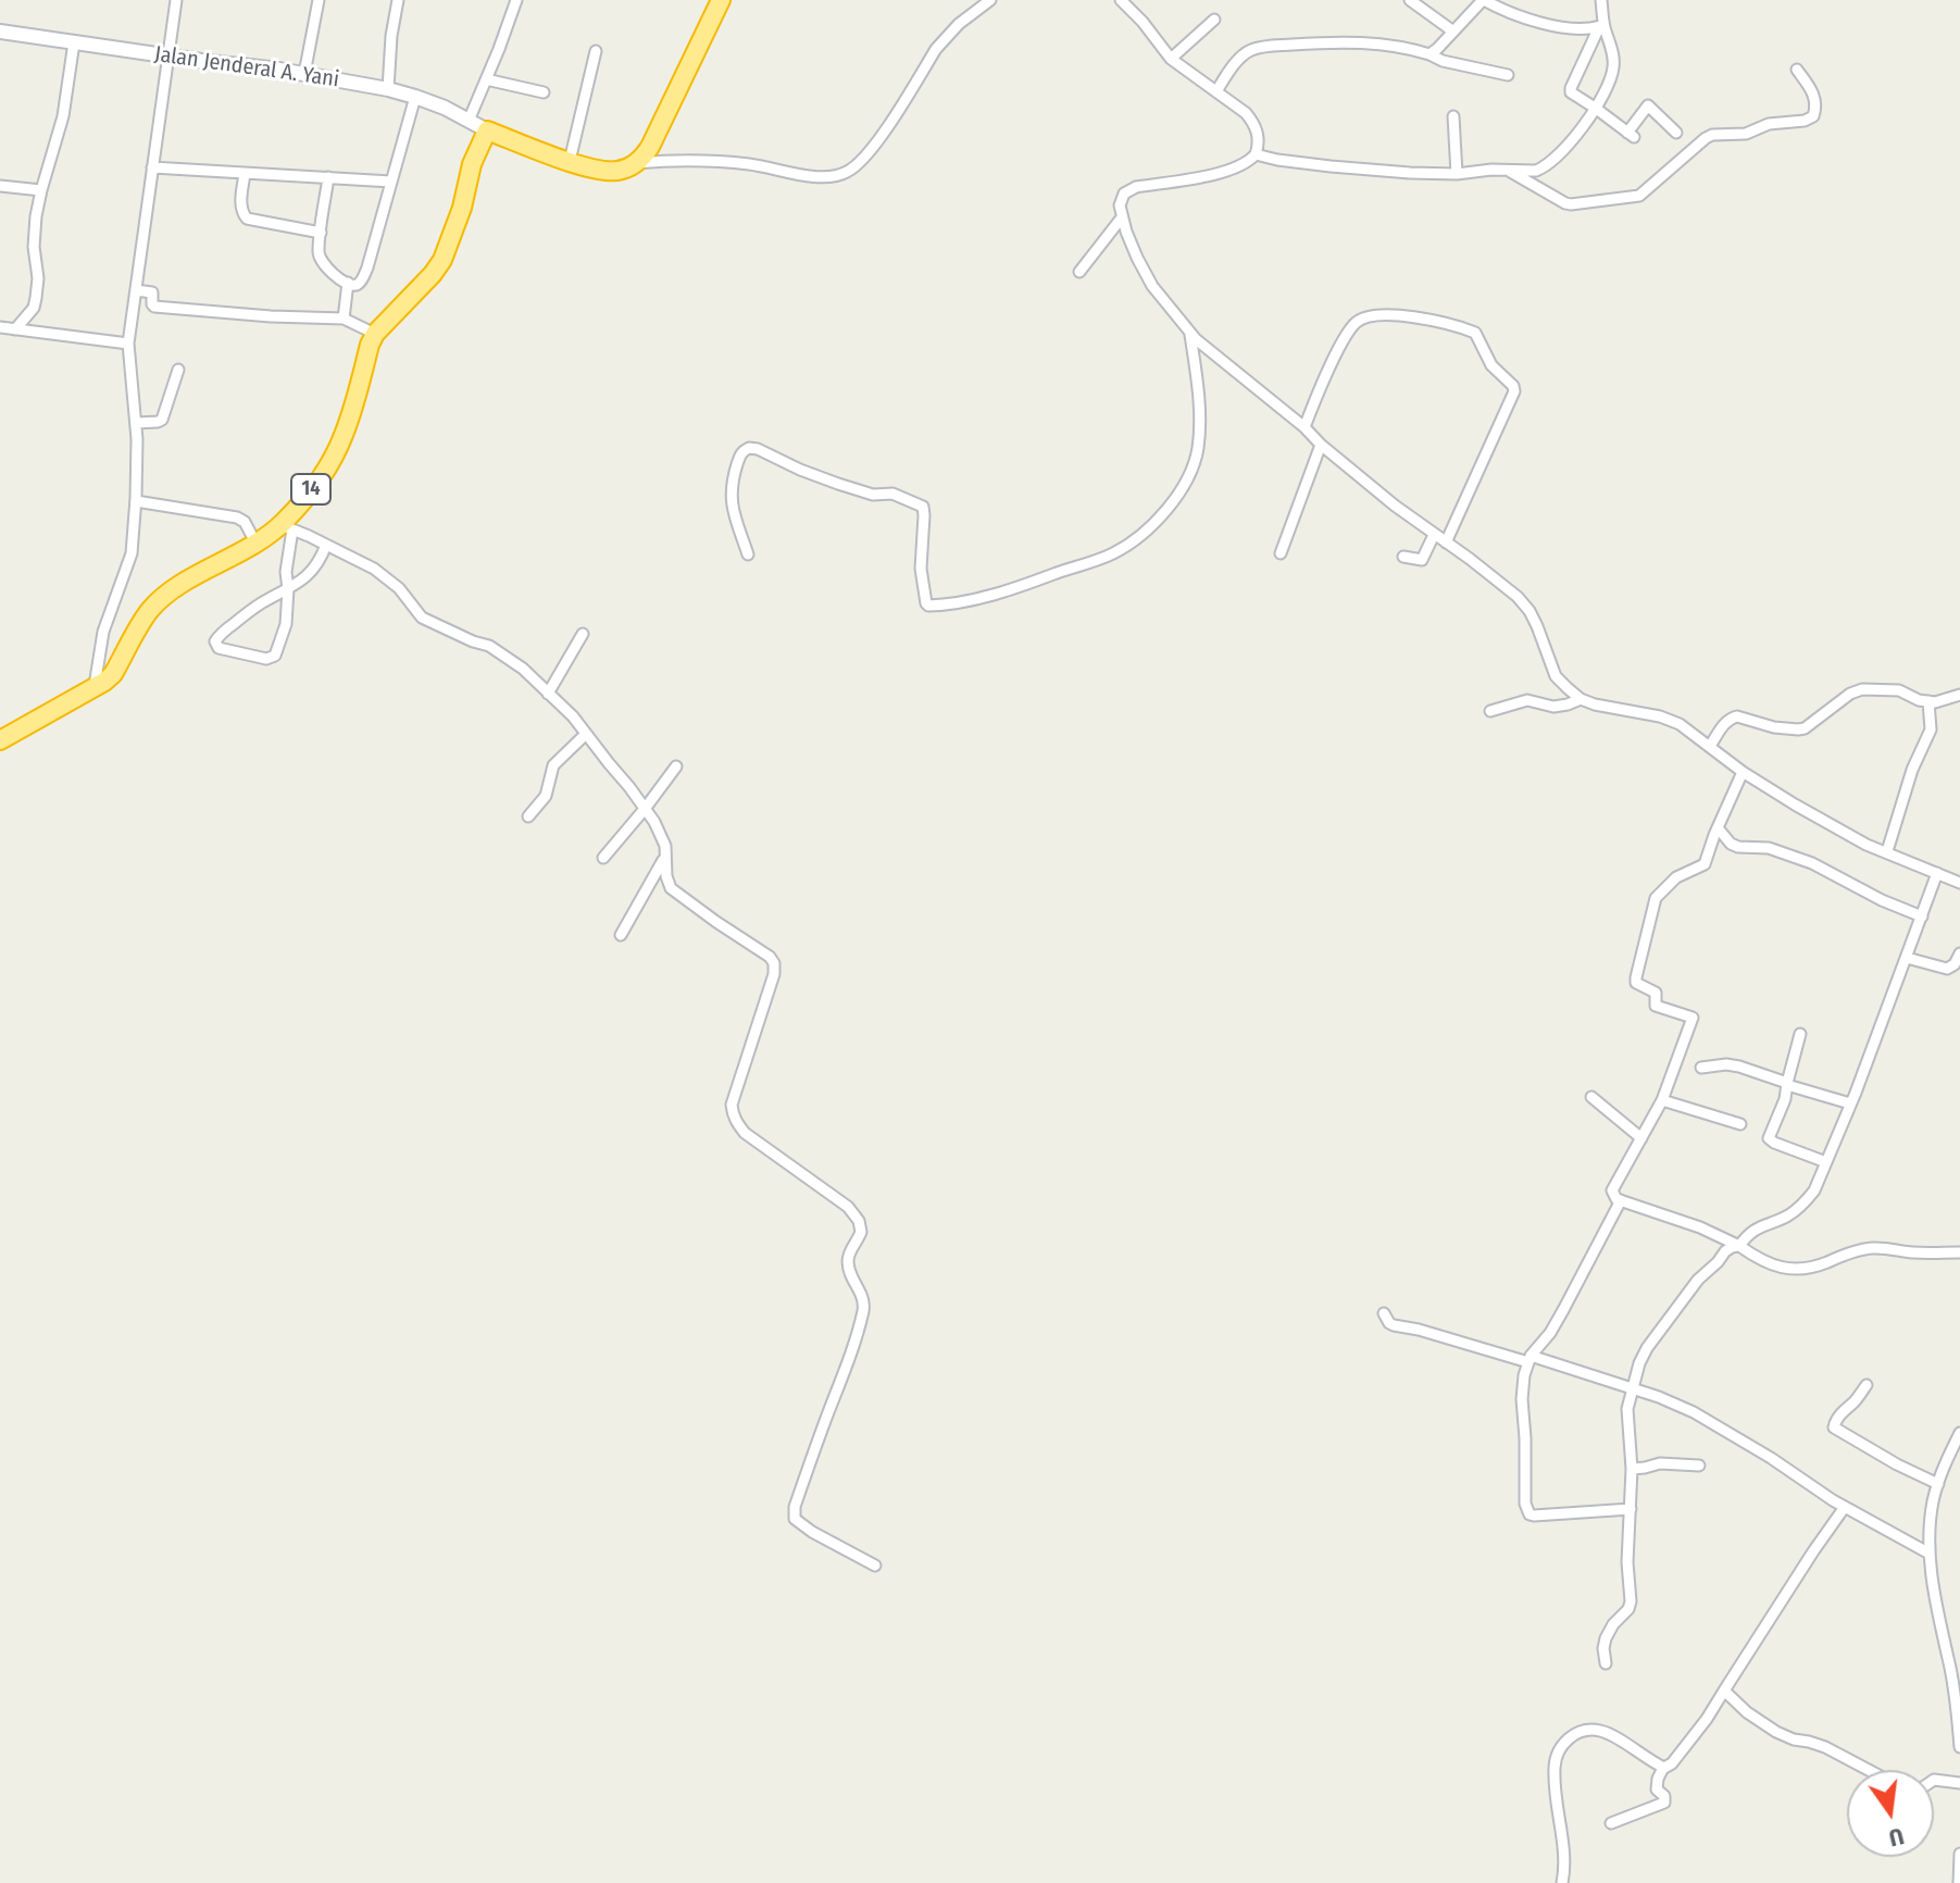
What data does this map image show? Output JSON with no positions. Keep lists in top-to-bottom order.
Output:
{
  "streets": {
    "highway": ["14"],
    "main road": ["Jalan Jenderal A. Yani"]
  },
  "crossings": [
    ["Jalan Jenderal A. Yani", "14"]
  ],
  "north": "bottom"
}
